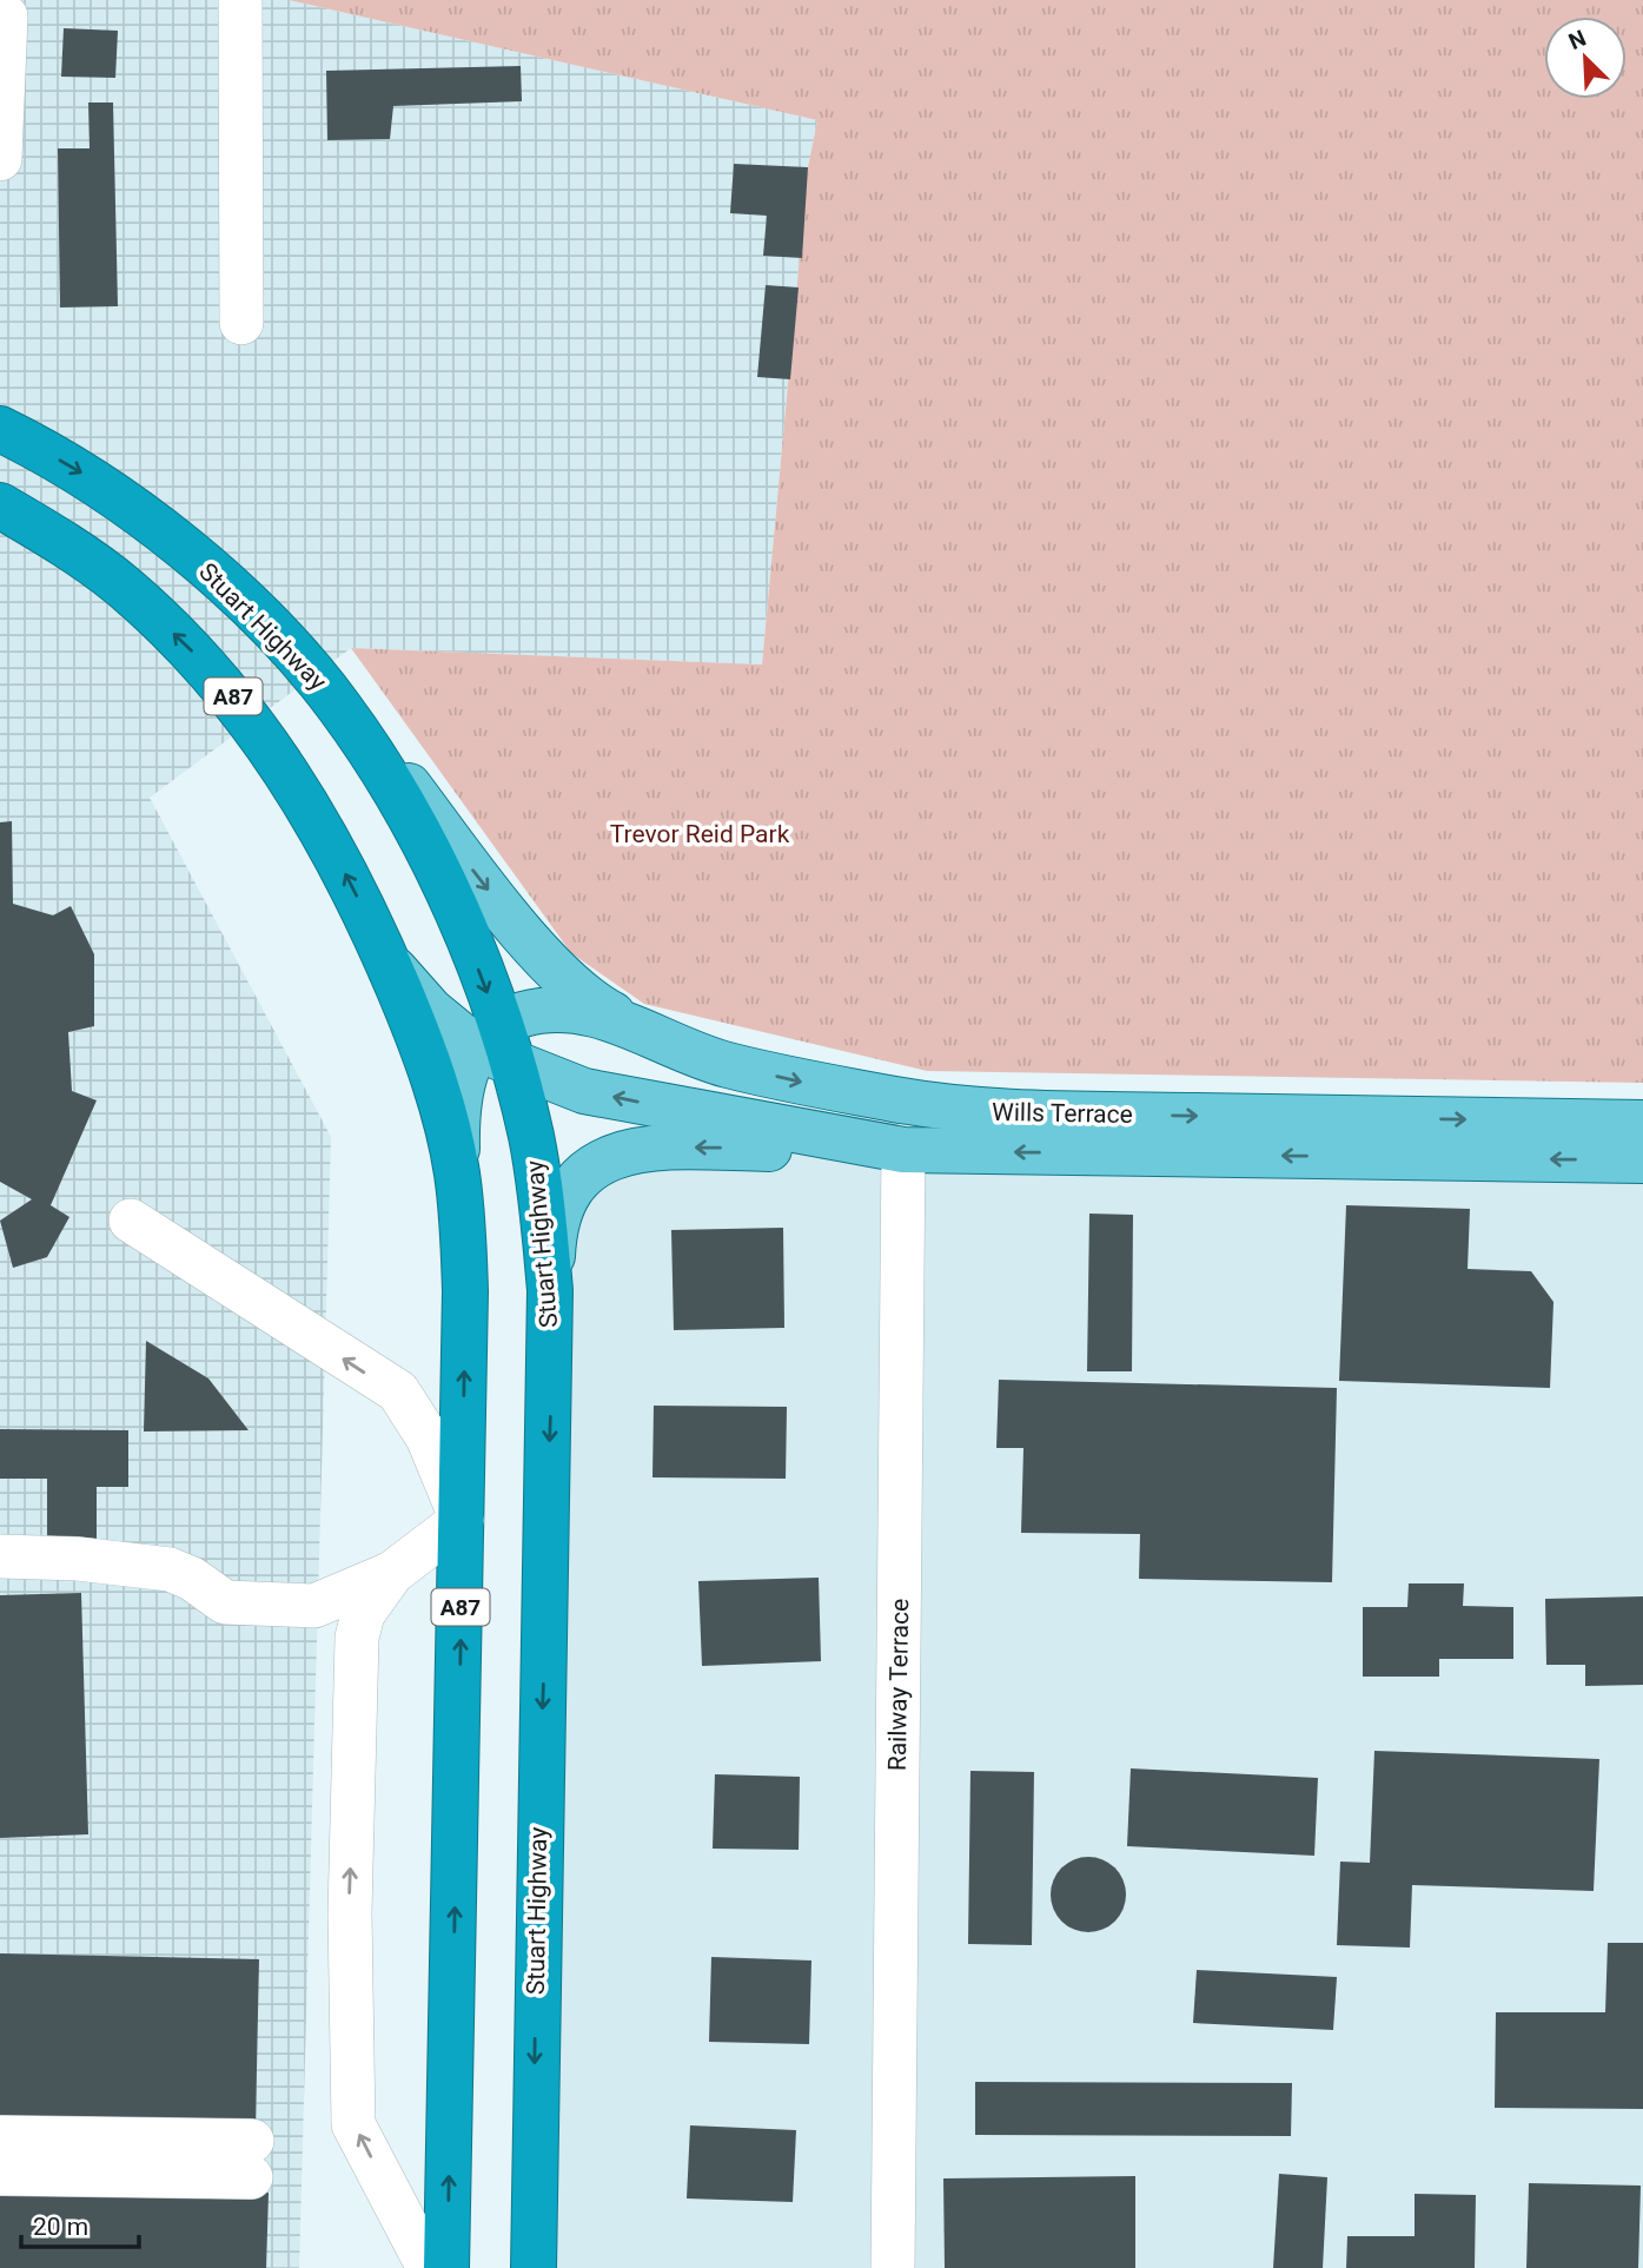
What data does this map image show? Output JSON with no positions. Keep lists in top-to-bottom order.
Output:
{
  "streets": {
    "highway": ["Stuart Highway", "A87"],
    "main road": ["Wills Terrace", "Railway Terrace"]
  },
  "crossings": [
    ["Stuart Highway", "Wills Terrace"],
    ["Wills Terrace", "Railway Terrace"]
  ],
  "parks": ["Trevor Reid Park"],
  "scale_bar": "20 m",
  "north": "top left"
}
